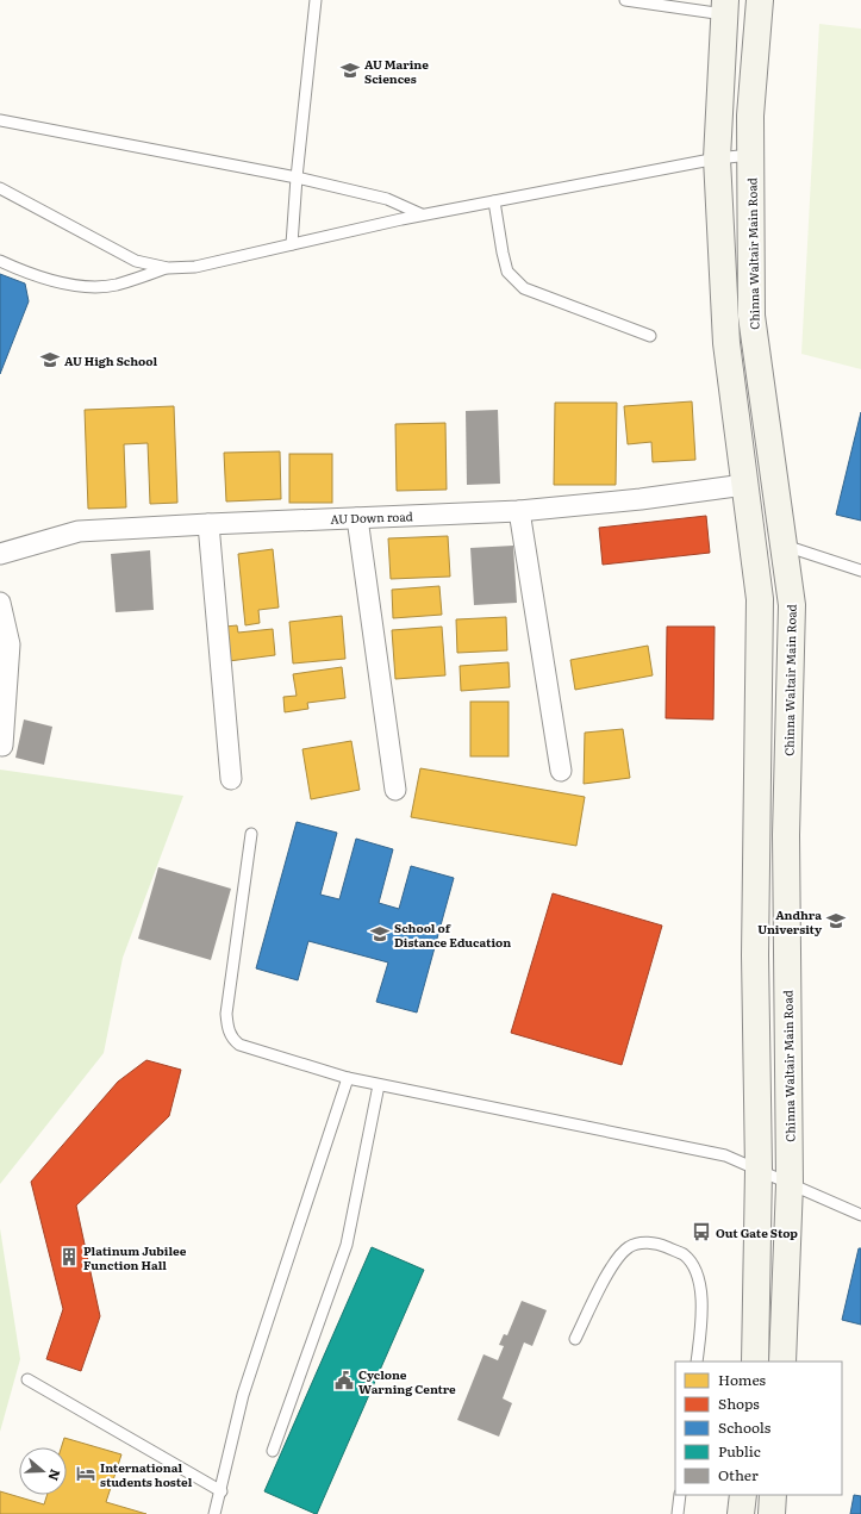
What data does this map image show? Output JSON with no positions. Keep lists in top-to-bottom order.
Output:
{
  "streets": {
    "street": ["Chinna Waltair Main Road", "AU Down road"]
  },
  "places": {
    "school or university": [
      "AU Marine Sciences",
      "AU High School",
      "Andhra University",
      "School of Distance Education"
    ],
    "bus stop": ["Out Gate Stop"],
    "building": ["Platinum Jubilee Function Hall"],
    "public building": ["Cyclone Warning Centre"],
    "hotel": ["International students hostel"]
  },
  "legend": [
    "Homes",
    "Shops",
    "Schools",
    "Public",
    "Other"
  ],
  "north": "right"
}
